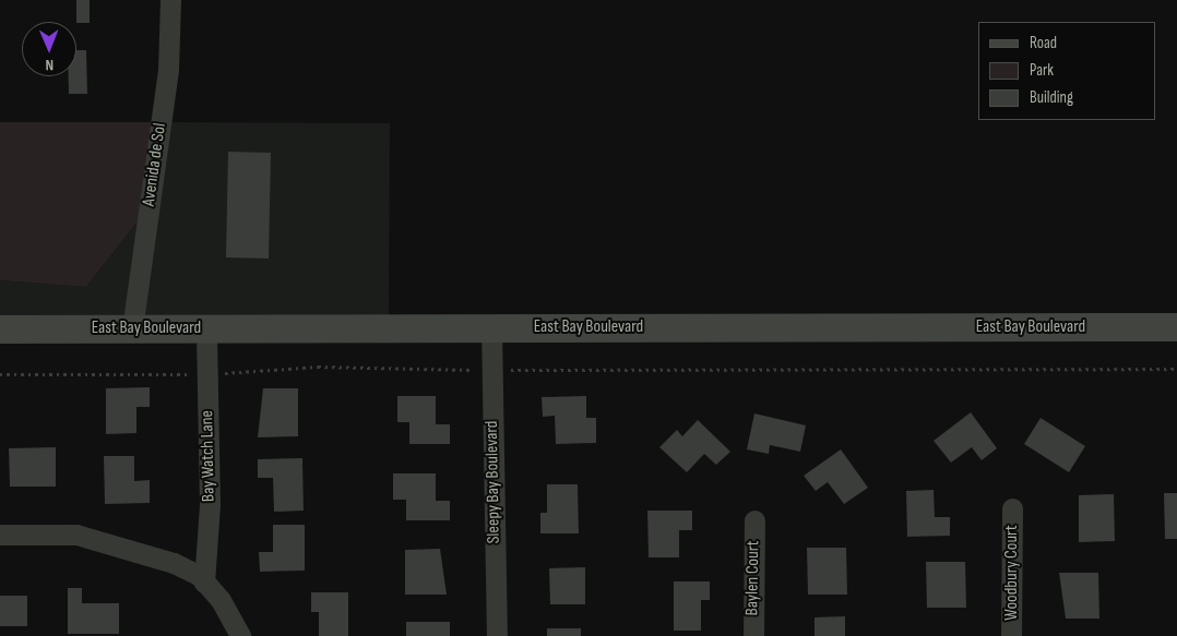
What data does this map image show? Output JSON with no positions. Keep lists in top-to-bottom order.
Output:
{
  "streets": {
    "main road": ["East Bay Boulevard"],
    "street": [
      "Avenida de Sol",
      "Bay Watch Lane",
      "Sleepy Bay Boulevard",
      "Woodbury Court",
      "Baylen Court"
    ]
  },
  "crossings": [
    ["Avenida de Sol", "East Bay Boulevard"],
    ["East Bay Boulevard", "Bay Watch Lane"],
    ["East Bay Boulevard", "Sleepy Bay Boulevard"]
  ],
  "legend": ["Road", "Park", "Building"],
  "north": "bottom"
}
